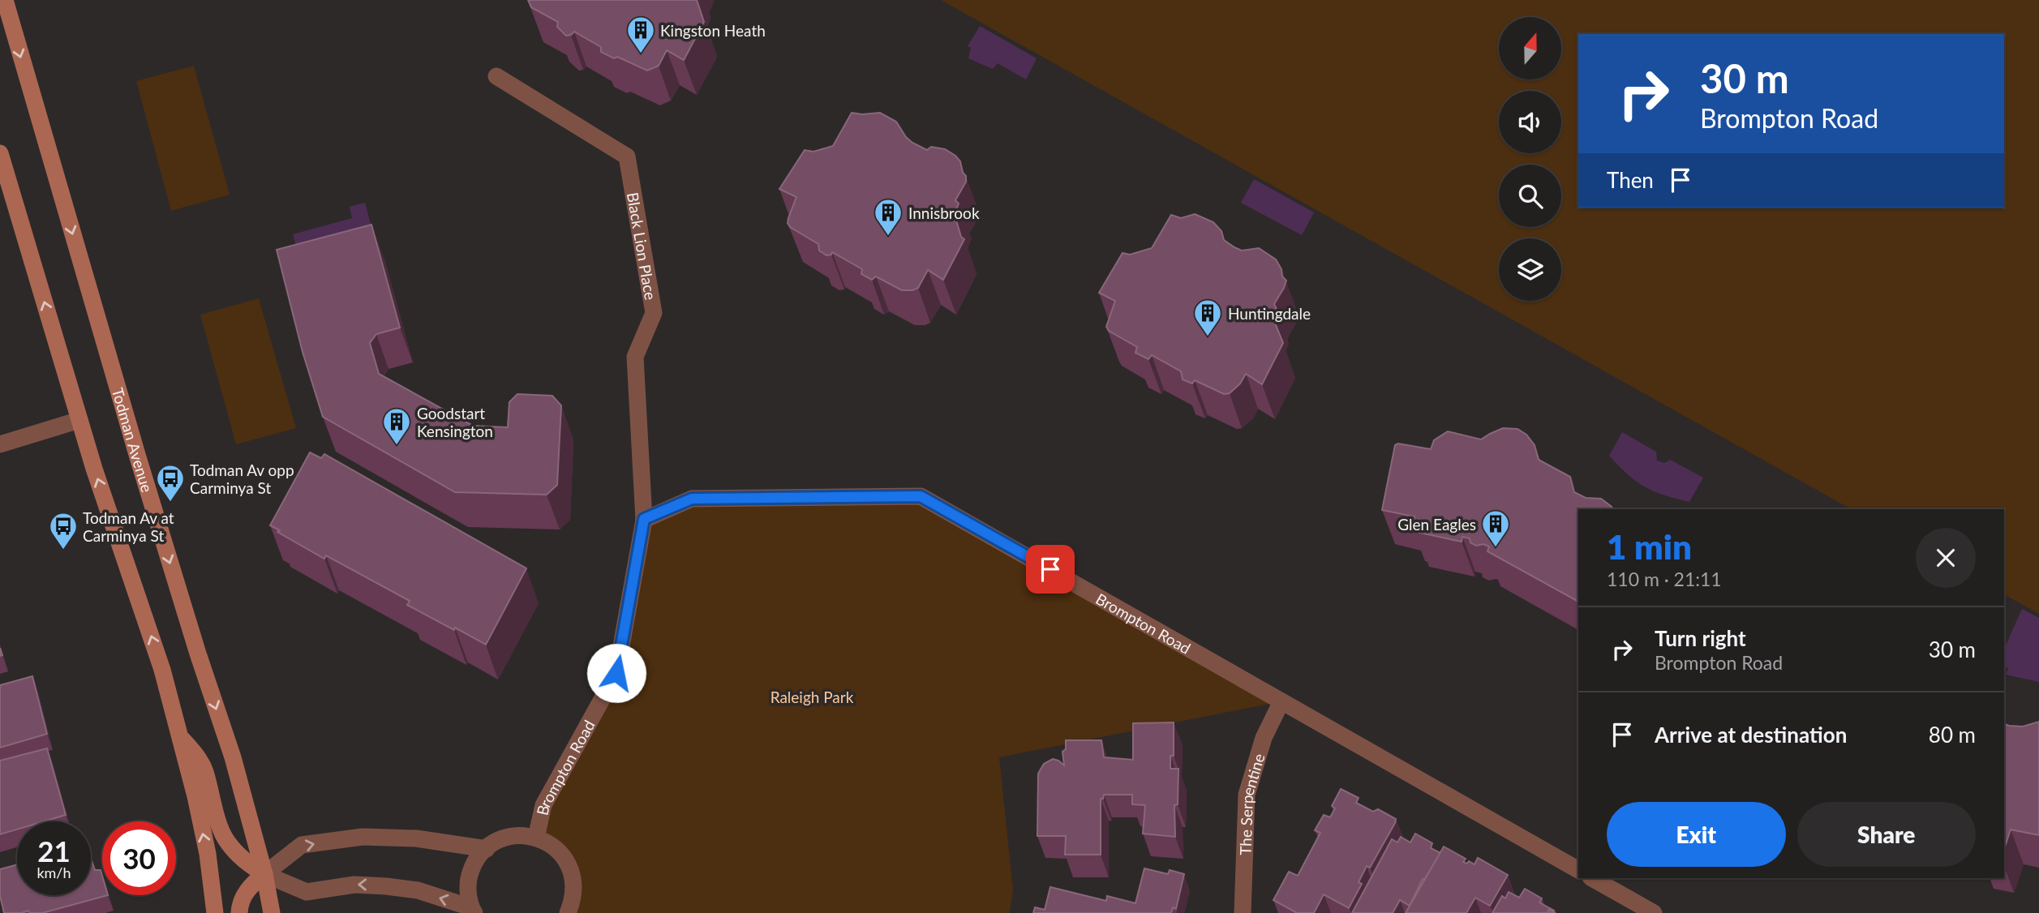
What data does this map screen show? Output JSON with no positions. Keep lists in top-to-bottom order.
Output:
{
  "streets": {
    "main road": ["Todman Avenue"],
    "street": ["Black Lion Place", "Brompton Road", "The Serpentine"]
  },
  "crossings": [
    ["Black Lion Place", "Brompton Road"],
    ["Brompton Road", "The Serpentine"]
  ],
  "parks": ["Raleigh Park"],
  "places": {
    "building": [
      "Kingston Heath",
      "Innisbrook",
      "Huntingdale",
      "Goodstart Kensington",
      "Glen Eagles"
    ],
    "bus stop": ["Todman Av opp Carminya St", "Todman Av at Carminya St"]
  },
  "north": "top",
  "page": {
    "turn": ["30 m", "Brompton Road"],
    "then": "Then",
    "heading": ["1 min", "110 m · 21:11"],
    "list": [
      {
        "name": "Turn right",
        "note": "Brompton Road",
        "value": "30 m"
      },
      {
        "name": "Arrive at destination",
        "value": "80 m"
      }
    ],
    "buttons": ["Exit", "Share"],
    "speed": "21 km/h",
    "limit": "30"
  }
}
